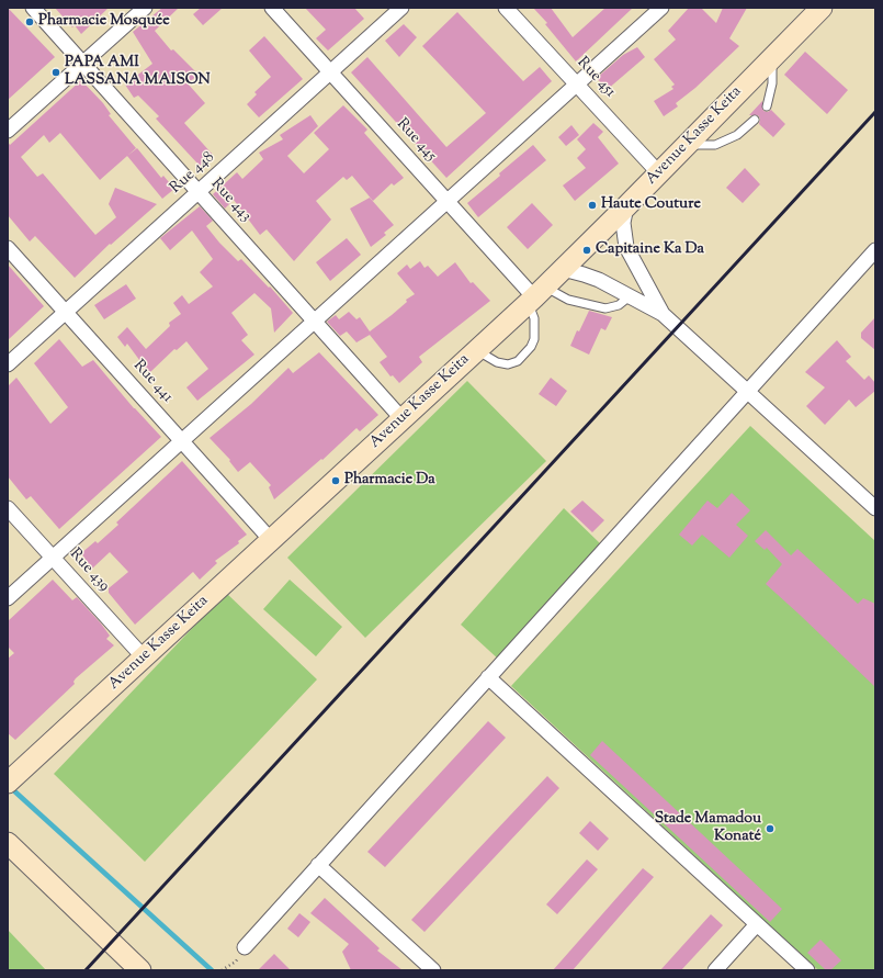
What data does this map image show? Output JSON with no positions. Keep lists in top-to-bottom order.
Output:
{
  "streets": {
    "main road": ["Avenue Kasse Keita"],
    "street": [
      "Rue 451",
      "Rue 445",
      "Rue 448",
      "Rue 443",
      "Rue 441",
      "Rue 439"
    ]
  },
  "crossings": [
    ["Rue 451", "Avenue Kasse Keita"],
    ["Avenue Kasse Keita", "Rue 445"],
    ["Avenue Kasse Keita", "Rue 443"],
    ["Avenue Kasse Keita", "Rue 441"],
    ["Avenue Kasse Keita", "Rue 439"],
    ["Rue 445", "Rue 448"],
    ["Rue 448", "Rue 443"],
    ["Rue 448", "Rue 441"]
  ],
  "places": [
    "Pharmacie Mosquée",
    "PAPA AMI LASSANA MAISON",
    "Haute Couture",
    "Capitaine Ka Da",
    "Pharmacie Da",
    "Stade Mamadou Konaté"
  ]
}
